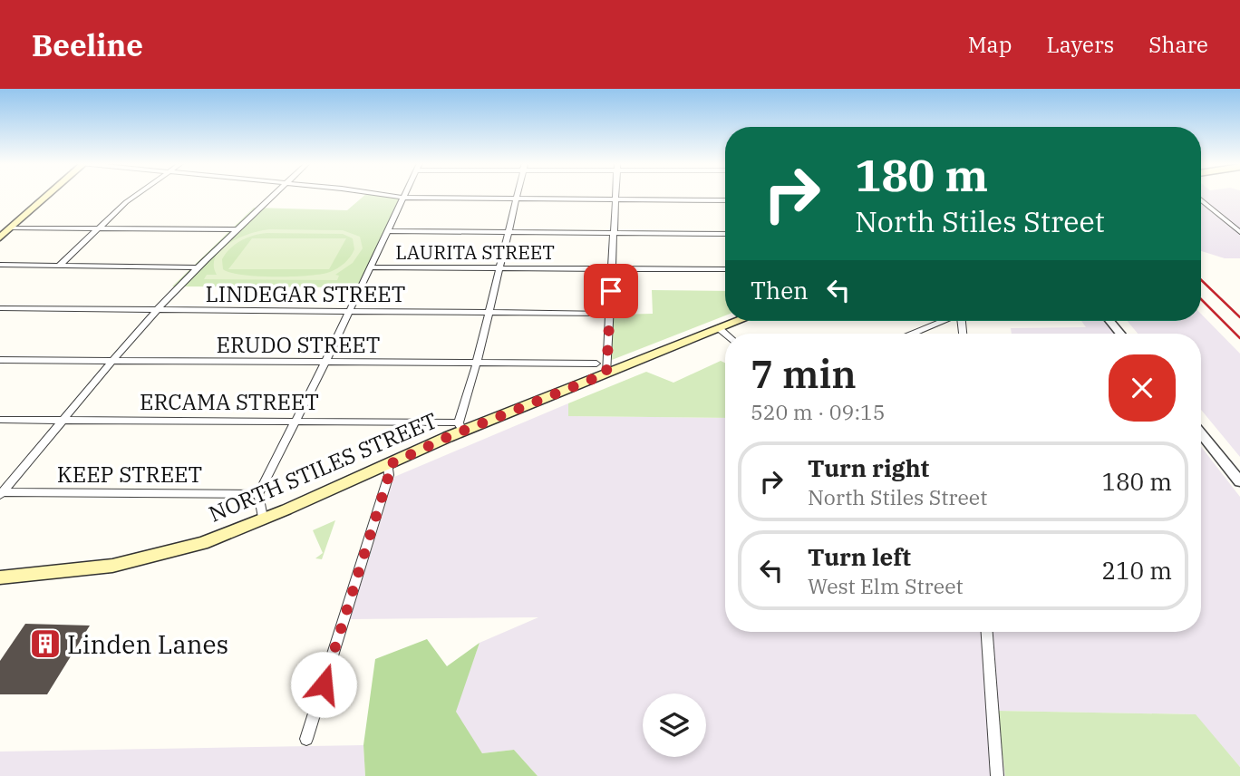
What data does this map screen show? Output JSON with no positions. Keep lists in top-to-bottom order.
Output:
{
  "streets": {
    "main road": ["NORTH STILES STREET"],
    "street": [
      "LAURITA STREET",
      "LINDEGAR STREET",
      "ERUDO STREET",
      "ERCAMA STREET",
      "KEEP STREET"
    ]
  },
  "crossings": [
    ["ERCAMA STREET", "NORTH STILES STREET"]
  ],
  "places": {
    "building": ["Linden Lanes"]
  },
  "page": {
    "header": "Beeline",
    "nav": ["Map", "Layers", "Share"],
    "turn": ["180 m", "North Stiles Street"],
    "then": "Then",
    "heading": ["7 min", "520 m · 09:15"],
    "list": [
      {
        "name": "Turn right",
        "note": "North Stiles Street",
        "value": "180 m"
      },
      {
        "name": "Turn left",
        "note": "West Elm Street",
        "value": "210 m"
      }
    ]
  }
}
